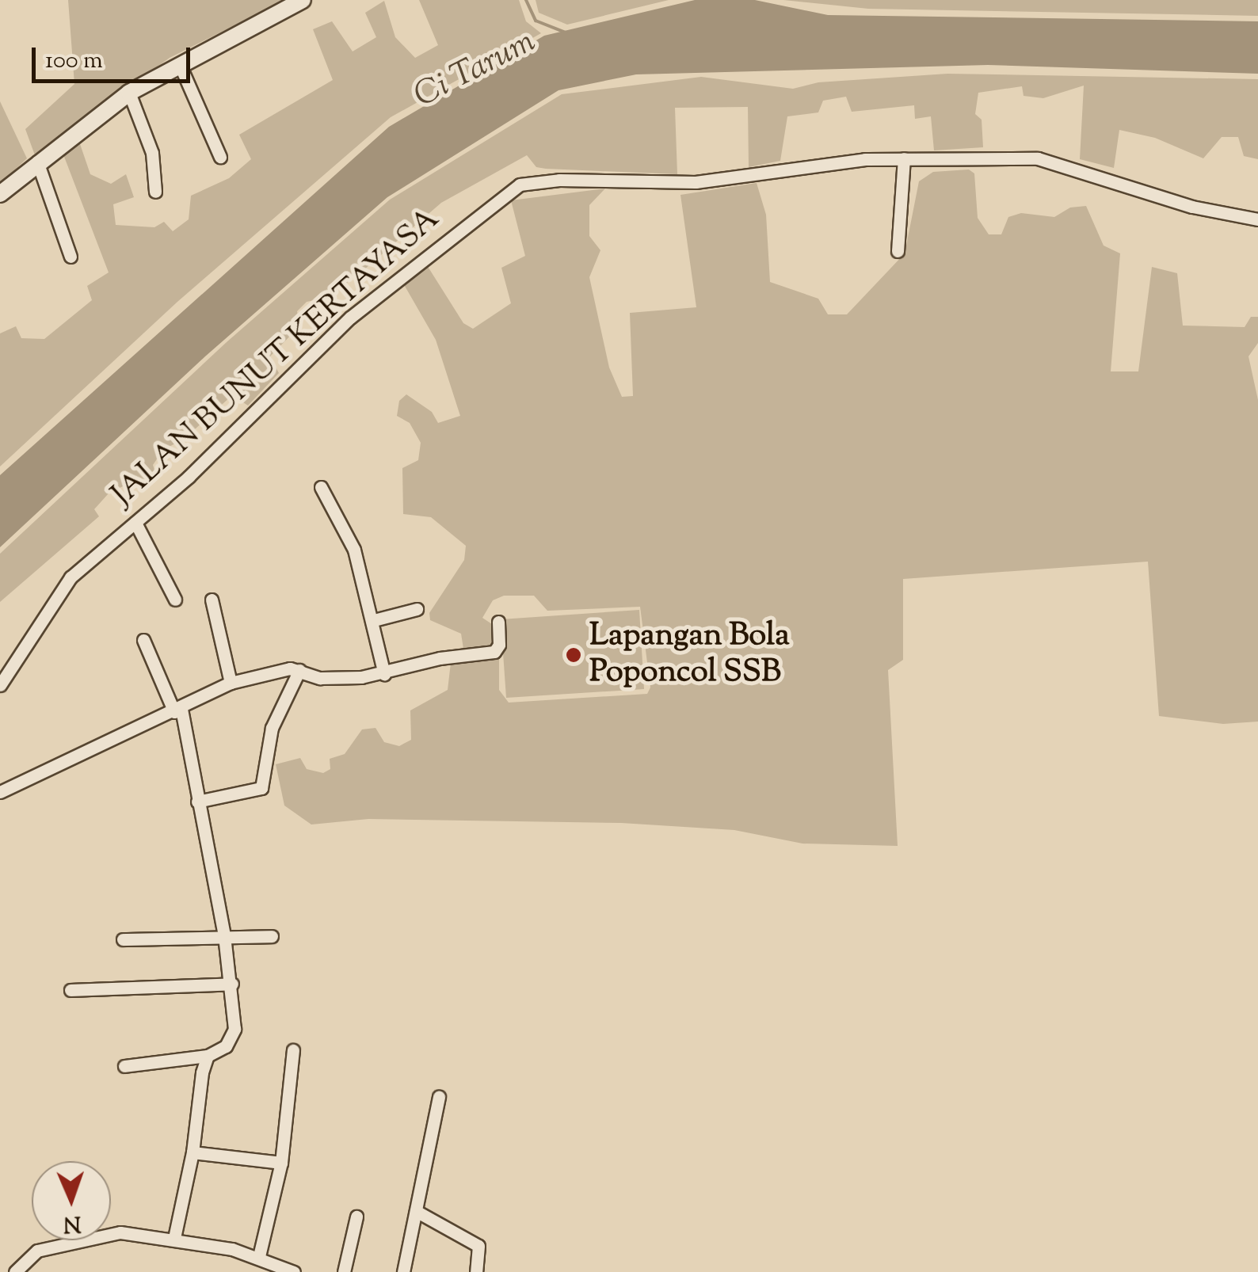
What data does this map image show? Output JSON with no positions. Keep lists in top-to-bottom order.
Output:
{
  "streets": {
    "street": ["JALAN BUNUT KERTAYASA"]
  },
  "water": ["Ci Tarum"],
  "places": ["Lapangan Bola Poponcol SSB"],
  "scale_bar": "100 m",
  "north": "bottom"
}
